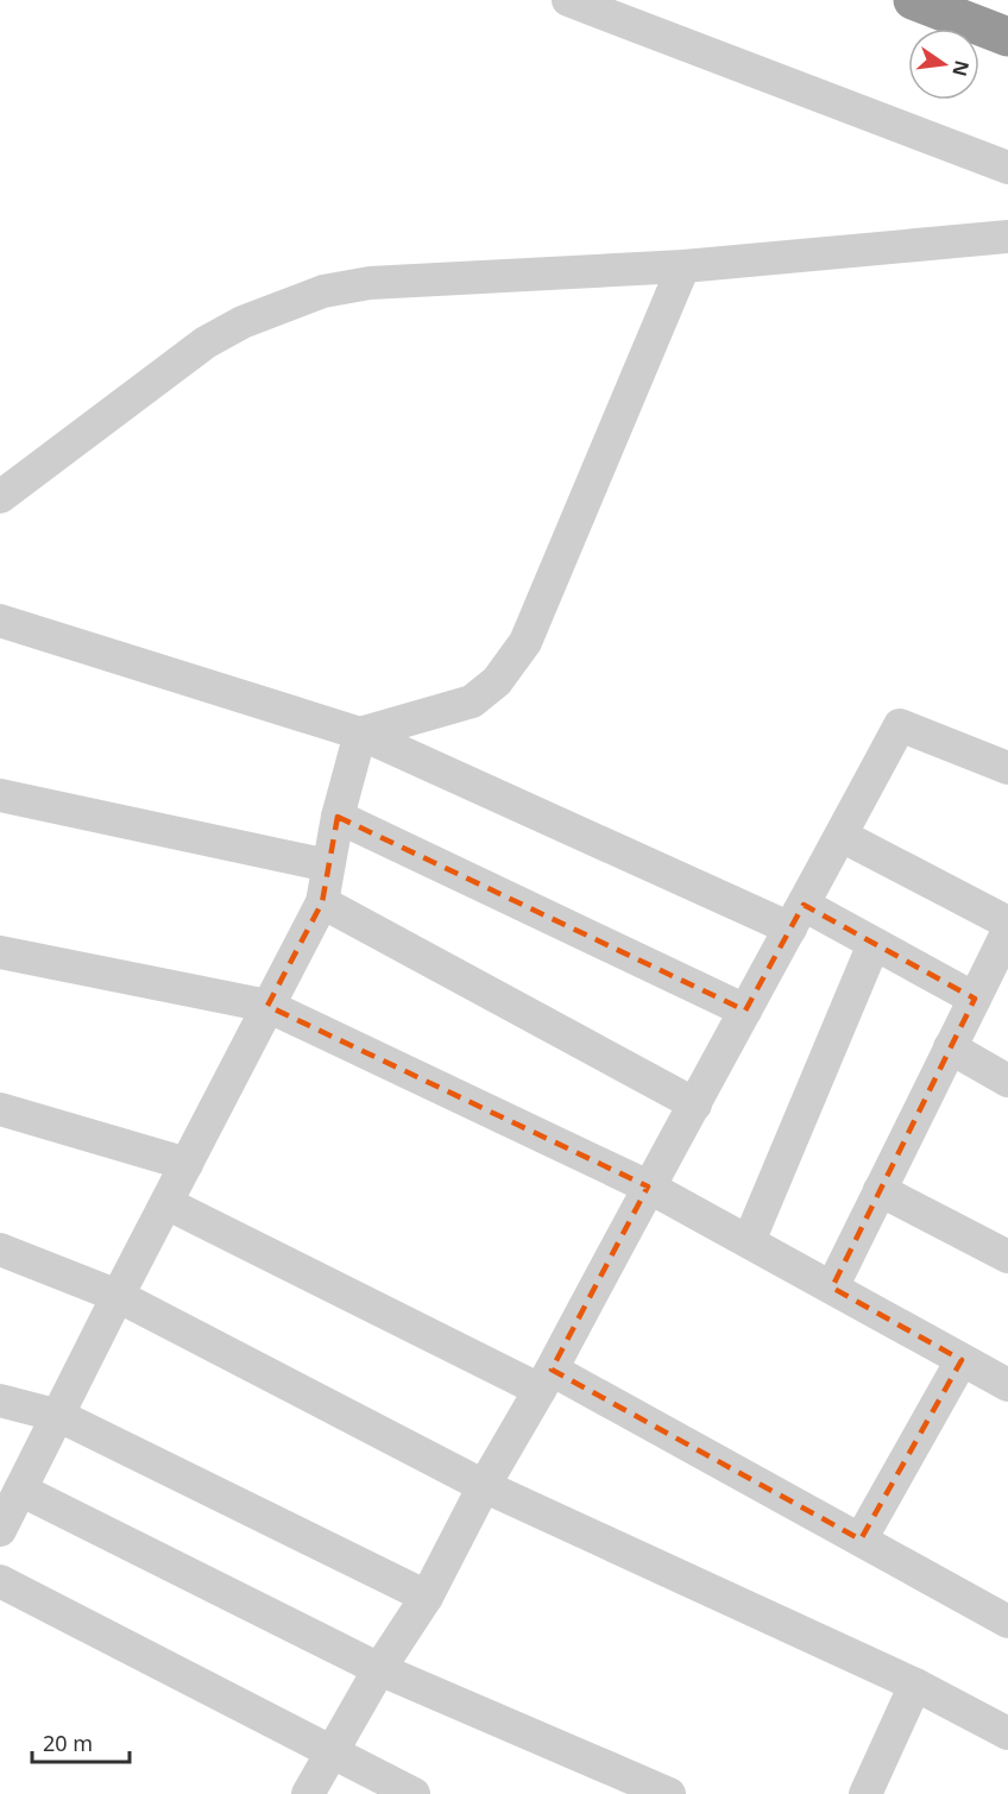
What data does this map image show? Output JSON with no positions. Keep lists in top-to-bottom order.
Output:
{
  "scale_bar": "20 m",
  "north": "right"
}
